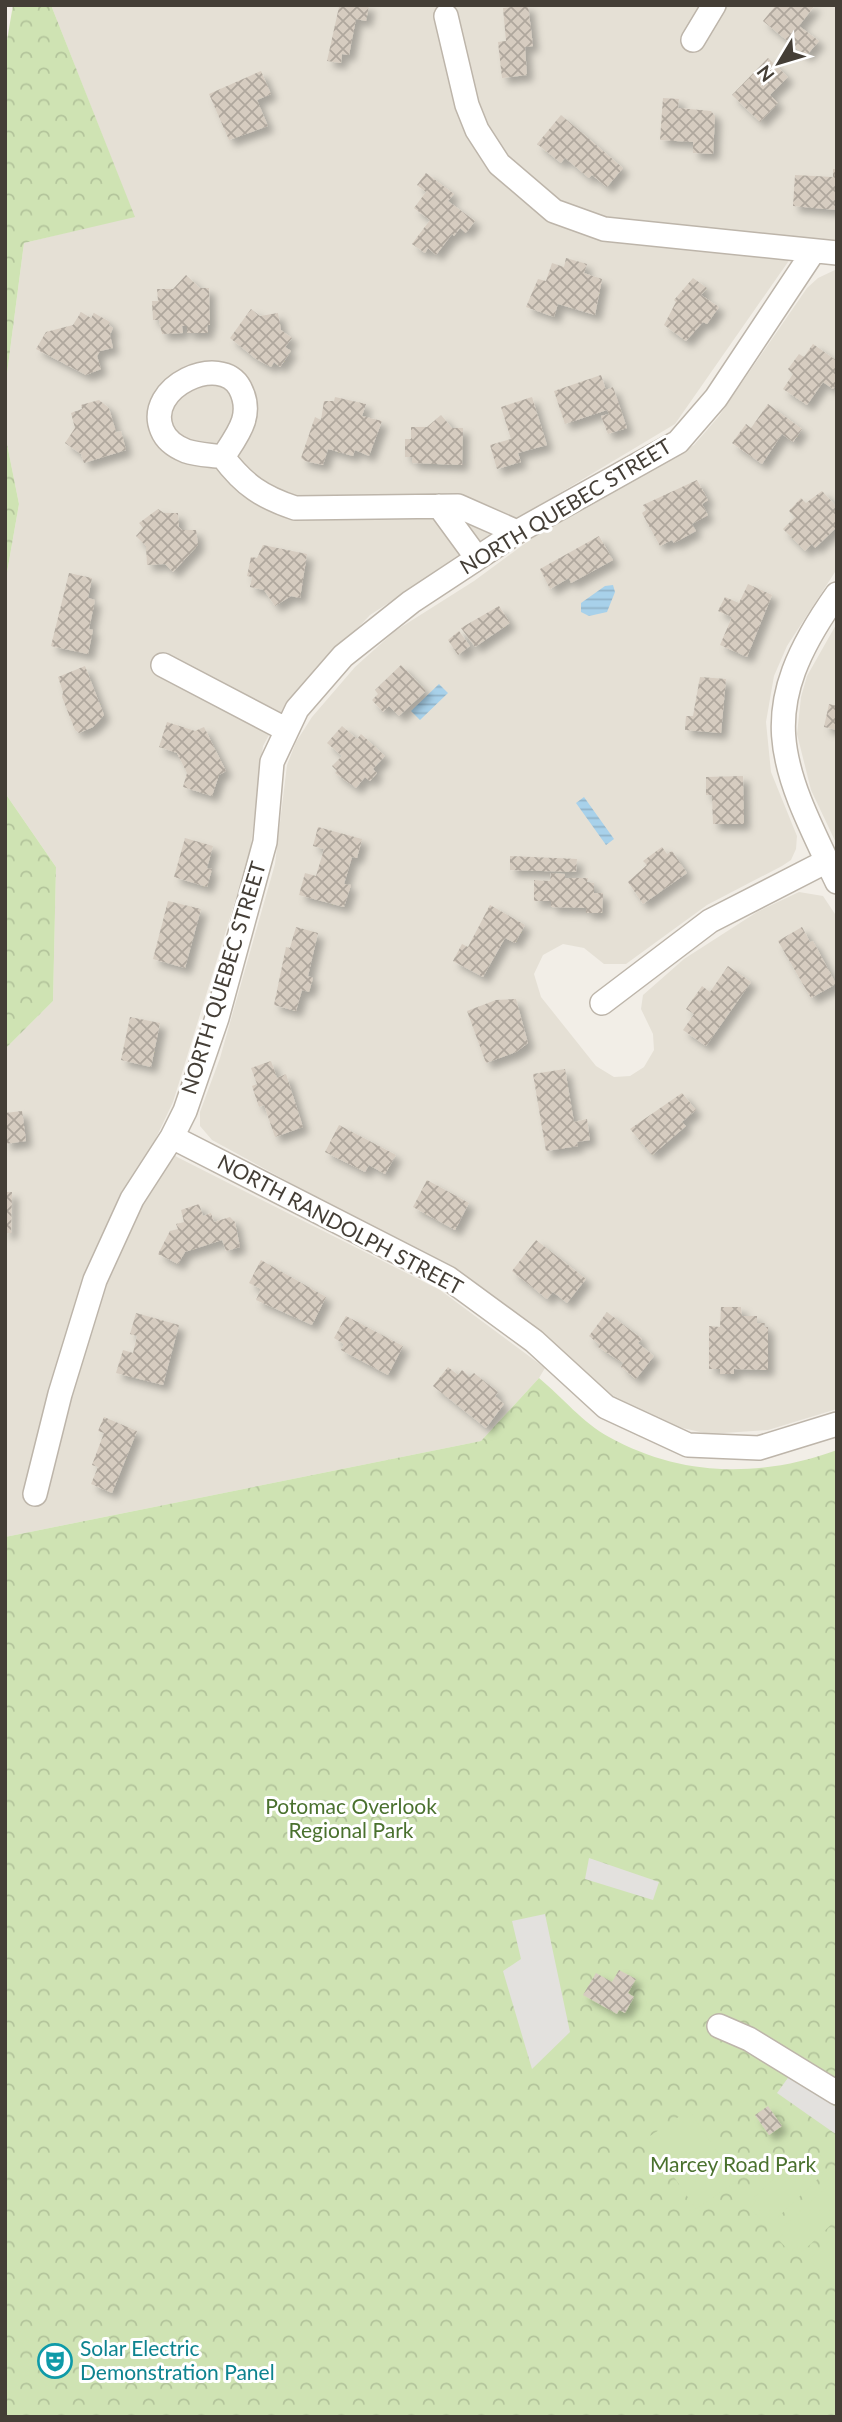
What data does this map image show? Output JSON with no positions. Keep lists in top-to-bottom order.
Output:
{
  "streets": {
    "street": ["NORTH QUEBEC STREET", "NORTH RANDOLPH STREET"]
  },
  "crossings": [
    ["NORTH QUEBEC STREET", "NORTH RANDOLPH STREET"]
  ],
  "parks": ["Potomac Overlook Regional Park", "Marcey Road Park"],
  "places": {
    "theatre": ["Solar Electric Demonstration Panel"]
  },
  "north": "bottom left"
}
